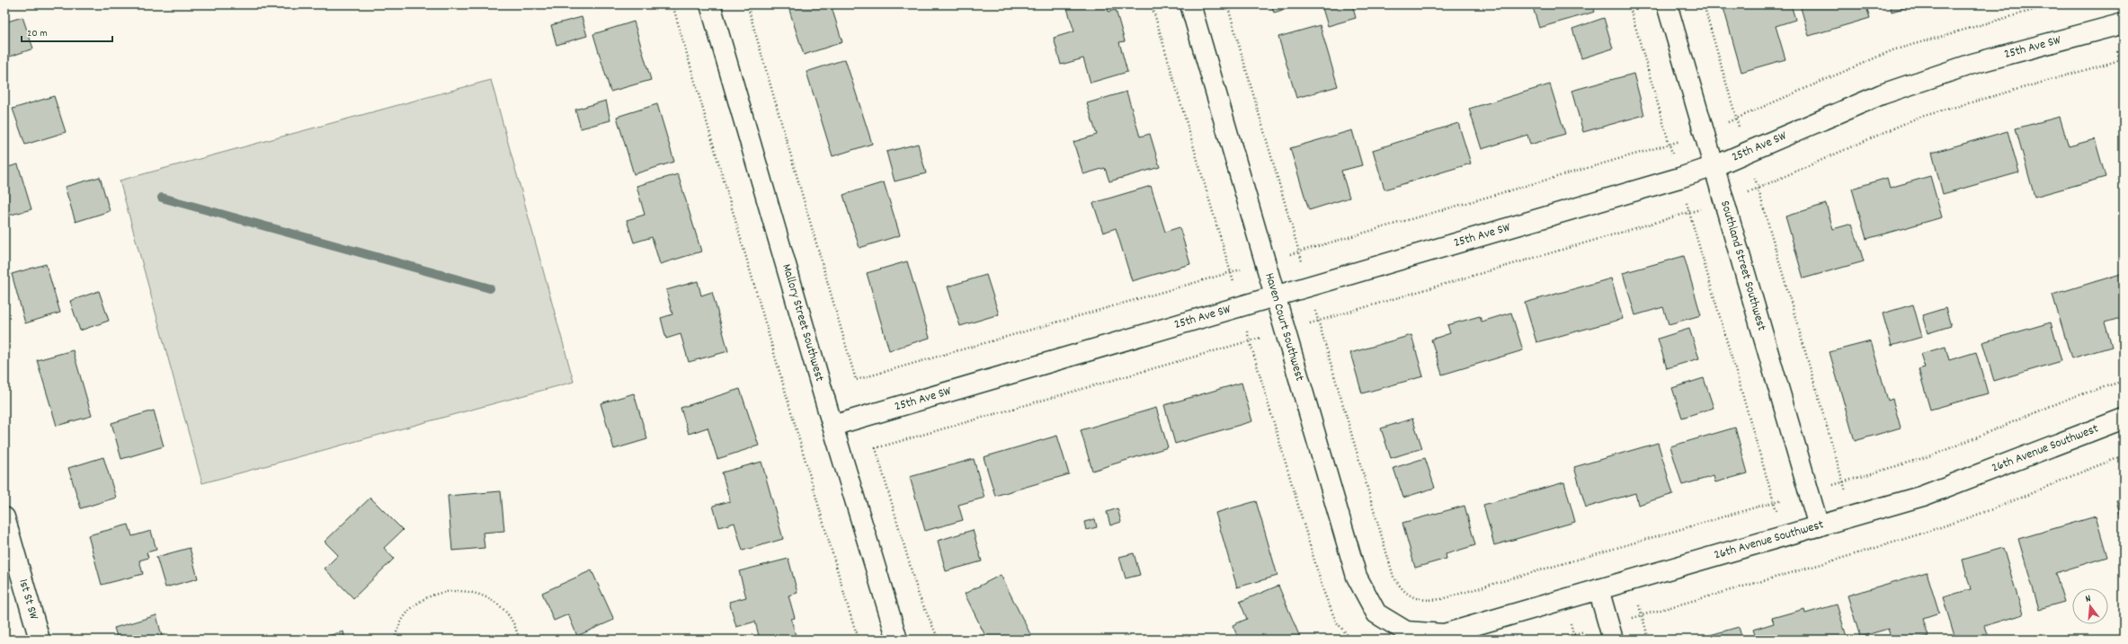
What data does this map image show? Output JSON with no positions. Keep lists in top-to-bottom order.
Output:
{
  "streets": {
    "street": [
      "25th Ave SW",
      "Southland Street Southwest",
      "Mallory Street Southwest",
      "Haven Court Southwest",
      "26th Avenue Southwest",
      "1st St SW"
    ]
  },
  "crossings": [
    ["25th Ave SW", "Southland Street Southwest"],
    ["25th Ave SW", "Mallory Street Southwest"],
    ["25th Ave SW", "Haven Court Southwest"],
    ["Southland Street Southwest", "26th Avenue Southwest"],
    ["Haven Court Southwest", "26th Avenue Southwest"]
  ],
  "scale_bar": "20 m",
  "north": "top"
}
